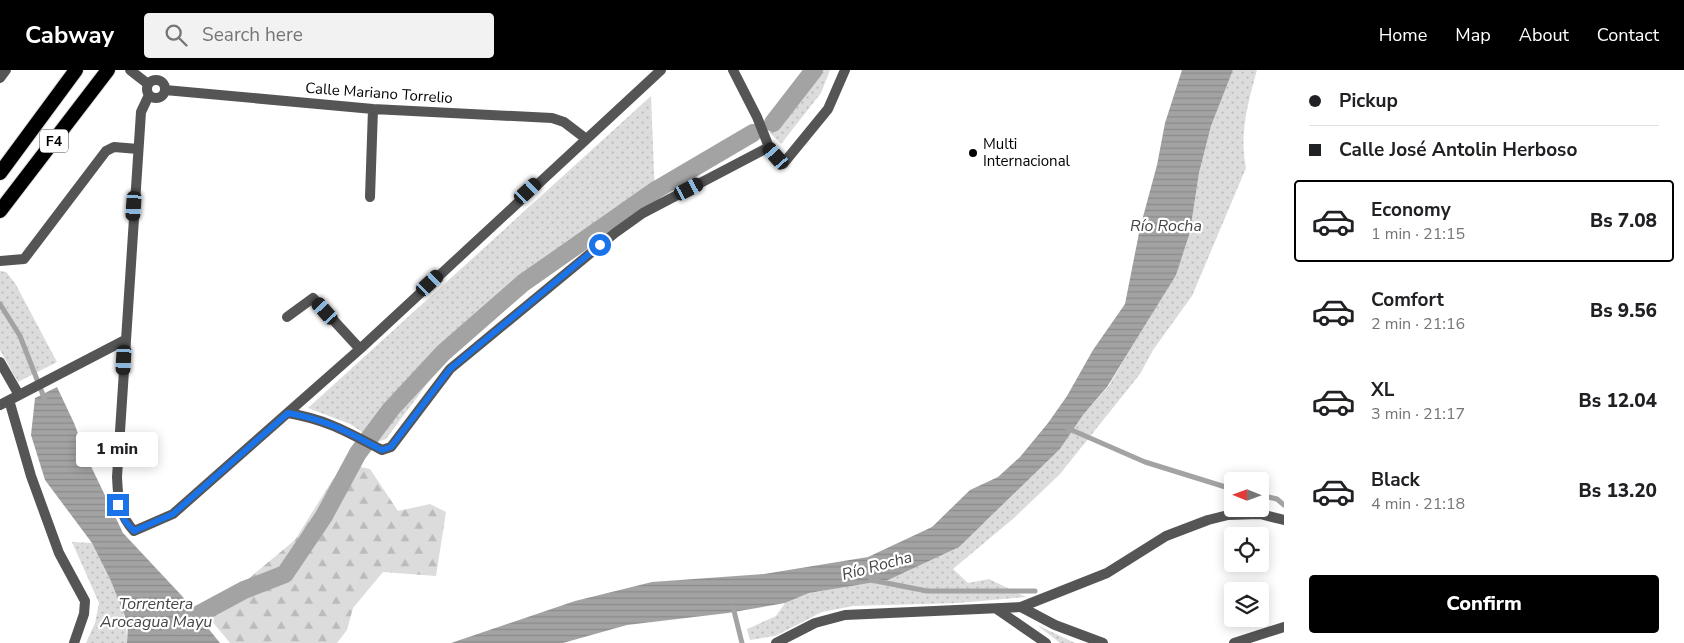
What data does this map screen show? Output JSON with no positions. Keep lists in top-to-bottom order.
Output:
{
  "streets": {
    "highway": ["F4"],
    "street": ["Calle Mariano Torrelio"]
  },
  "water": ["Río Rocha", "Torrentera Arocagua Mayu"],
  "places": ["Multi Internacional"],
  "north": "left",
  "page": {
    "header": "Cabway",
    "search": "Search here",
    "nav": [
      "Home",
      "Map",
      "About",
      "Contact"
    ],
    "banner": ["Pickup", "Calle José Antolin Herboso"],
    "list": [
      {
        "name": "Economy",
        "note": "1 min · 21:15",
        "value": "Bs 7.08"
      },
      {
        "name": "Comfort",
        "note": "2 min · 21:16",
        "value": "Bs 9.56"
      },
      {
        "name": "XL",
        "note": "3 min · 21:17",
        "value": "Bs 12.04"
      },
      {
        "name": "Black",
        "note": "4 min · 21:18",
        "value": "Bs 13.20"
      }
    ],
    "bubble": "1 min",
    "buttons": "Confirm"
  }
}
